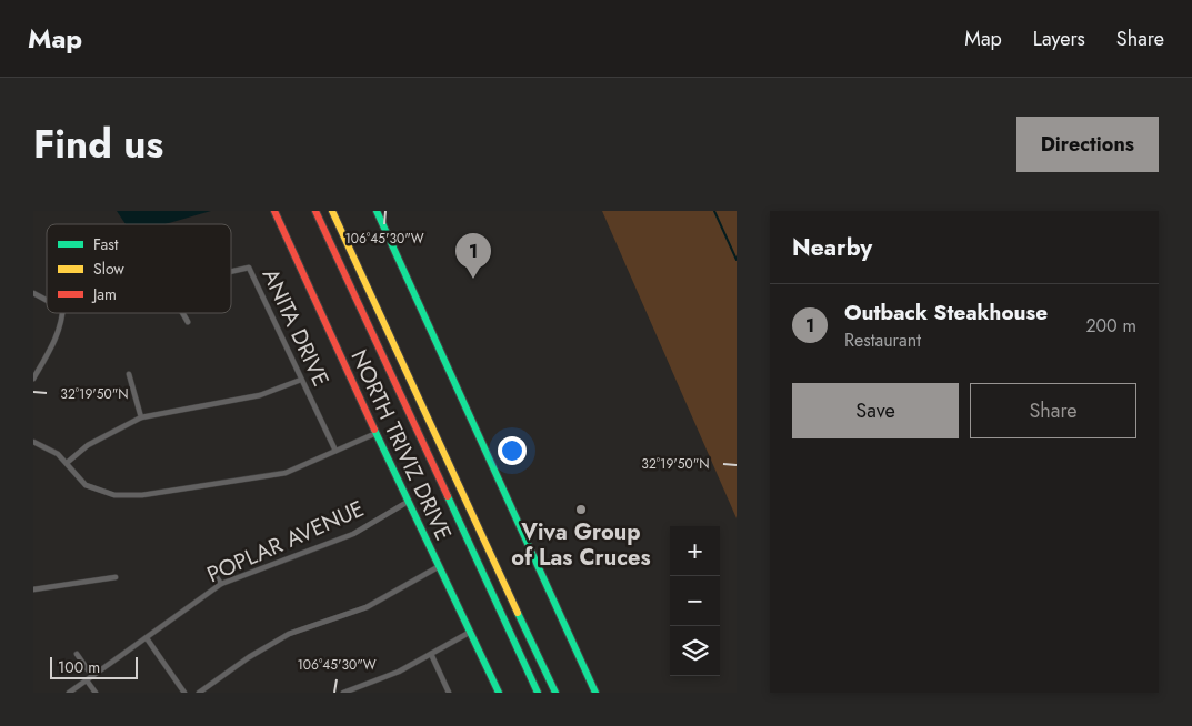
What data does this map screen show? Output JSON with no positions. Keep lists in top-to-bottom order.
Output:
{
  "streets": {
    "main road": ["NORTH TRIVIZ DRIVE"],
    "street": ["ANITA DRIVE", "POPLAR AVENUE"]
  },
  "crossings": [
    ["NORTH TRIVIZ DRIVE", "POPLAR AVENUE"]
  ],
  "places": ["Viva Group of Las Cruces"],
  "legend": ["Fast", "Slow", "Jam"],
  "scale_bar": "100 m",
  "page": {
    "header": "Map",
    "nav": ["Map", "Layers", "Share"],
    "title": "Find us",
    "buttons": [
      "Directions",
      ["Save", "Share"]
    ],
    "heading": "Nearby",
    "pins": "1",
    "list": [
      {
        "mark": "1",
        "name": "Outback Steakhouse",
        "note": "Restaurant",
        "value": "200 m"
      }
    ],
    "map_buttons": ["+", "−"],
    "scale": "100 m"
  },
  "coordinates": ["106°45'30\"W", "32°19'50\"N"]
}
